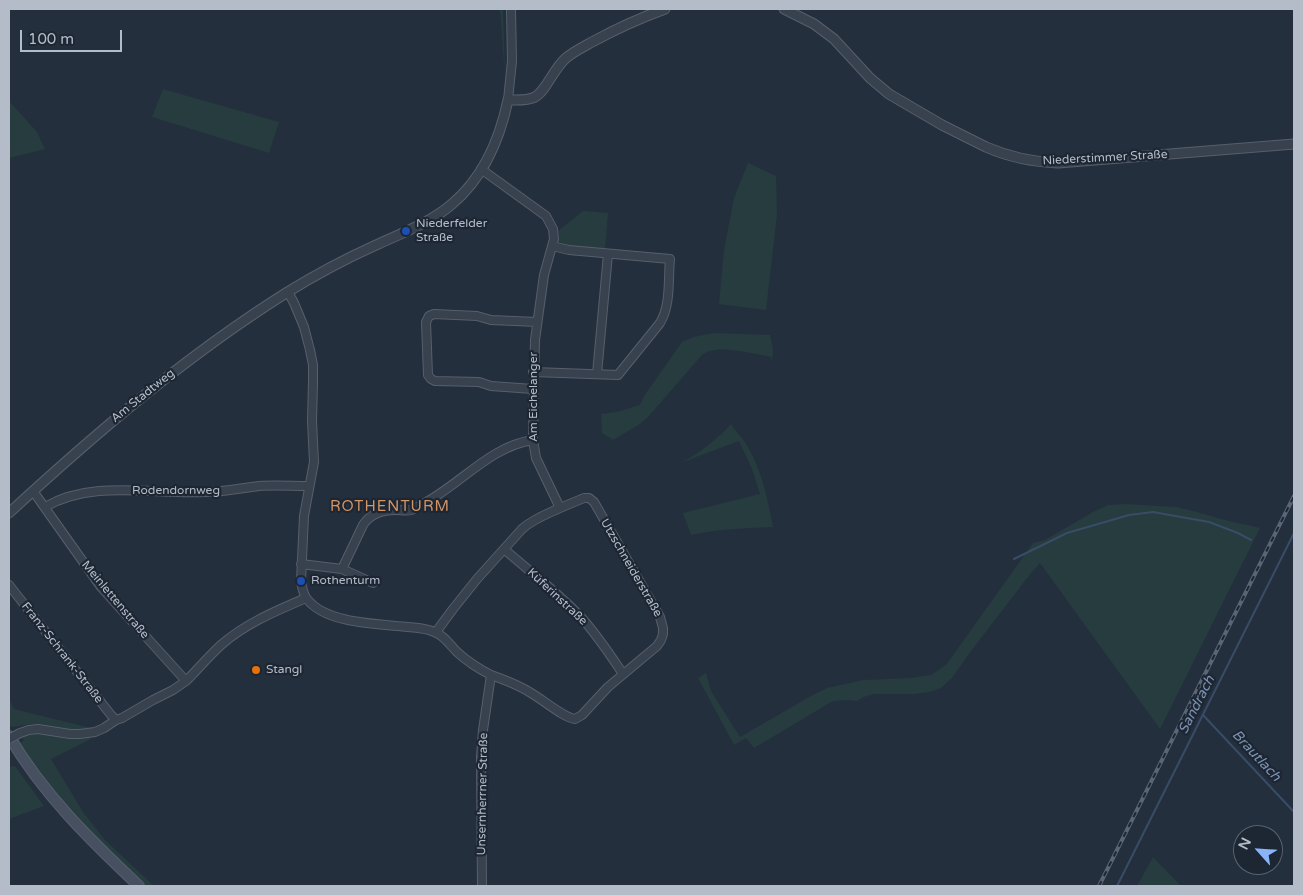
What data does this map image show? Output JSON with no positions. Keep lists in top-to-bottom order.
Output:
{
  "streets": {
    "street": [
      "Niederstimmer Straße",
      "Am Stadtweg",
      "Am Eichelanger",
      "Rodendornweg",
      "Utzschneiderstraße",
      "Küferinstraße",
      "Meinlettenstraße",
      "Franz-Schrank-Straße",
      "Unsernherrner Straße"
    ]
  },
  "crossings": [
    ["Am Stadtweg", "Meinlettenstraße"],
    ["Am Eichelanger", "Utzschneiderstraße"],
    ["Rodendornweg", "Meinlettenstraße"],
    ["Utzschneiderstraße", "Küferinstraße"],
    ["Utzschneiderstraße", "Unsernherrner Straße"]
  ],
  "districts": ["ROTHENTURM"],
  "water": ["Sandrach", "Brautlach"],
  "places": ["Niederfelder Straße", "Rothenturm", "Stangl"],
  "scale_bar": "100 m",
  "north": "top left"
}
